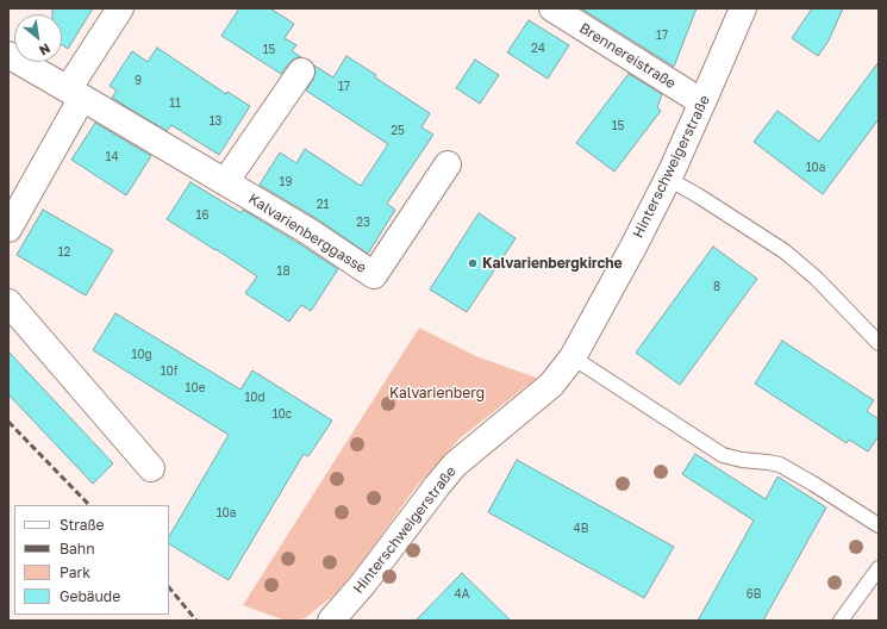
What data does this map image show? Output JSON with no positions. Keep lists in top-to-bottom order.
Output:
{
  "streets": {
    "street": ["Brennereistraße", "Hinterschweigerstraße", "Kalvarienberggasse"]
  },
  "crossings": [
    ["Brennereistraße", "Hinterschweigerstraße"]
  ],
  "parks": ["Kalvarienberg"],
  "places": ["Kalvarienbergkirche"],
  "house_numbers": [
    "17",
    "24",
    "15",
    "9",
    "17",
    "11",
    "13",
    "15",
    "25",
    "14",
    "10a",
    "19",
    "21",
    "16",
    "23",
    "12",
    "18",
    "8",
    "10g",
    "10f",
    "10e",
    "10d",
    "10c",
    "10a",
    "4B",
    "4A",
    "6B"
  ],
  "legend": [
    "Straße",
    "Bahn",
    "Park",
    "Gebäude"
  ],
  "north": "bottom right"
}
